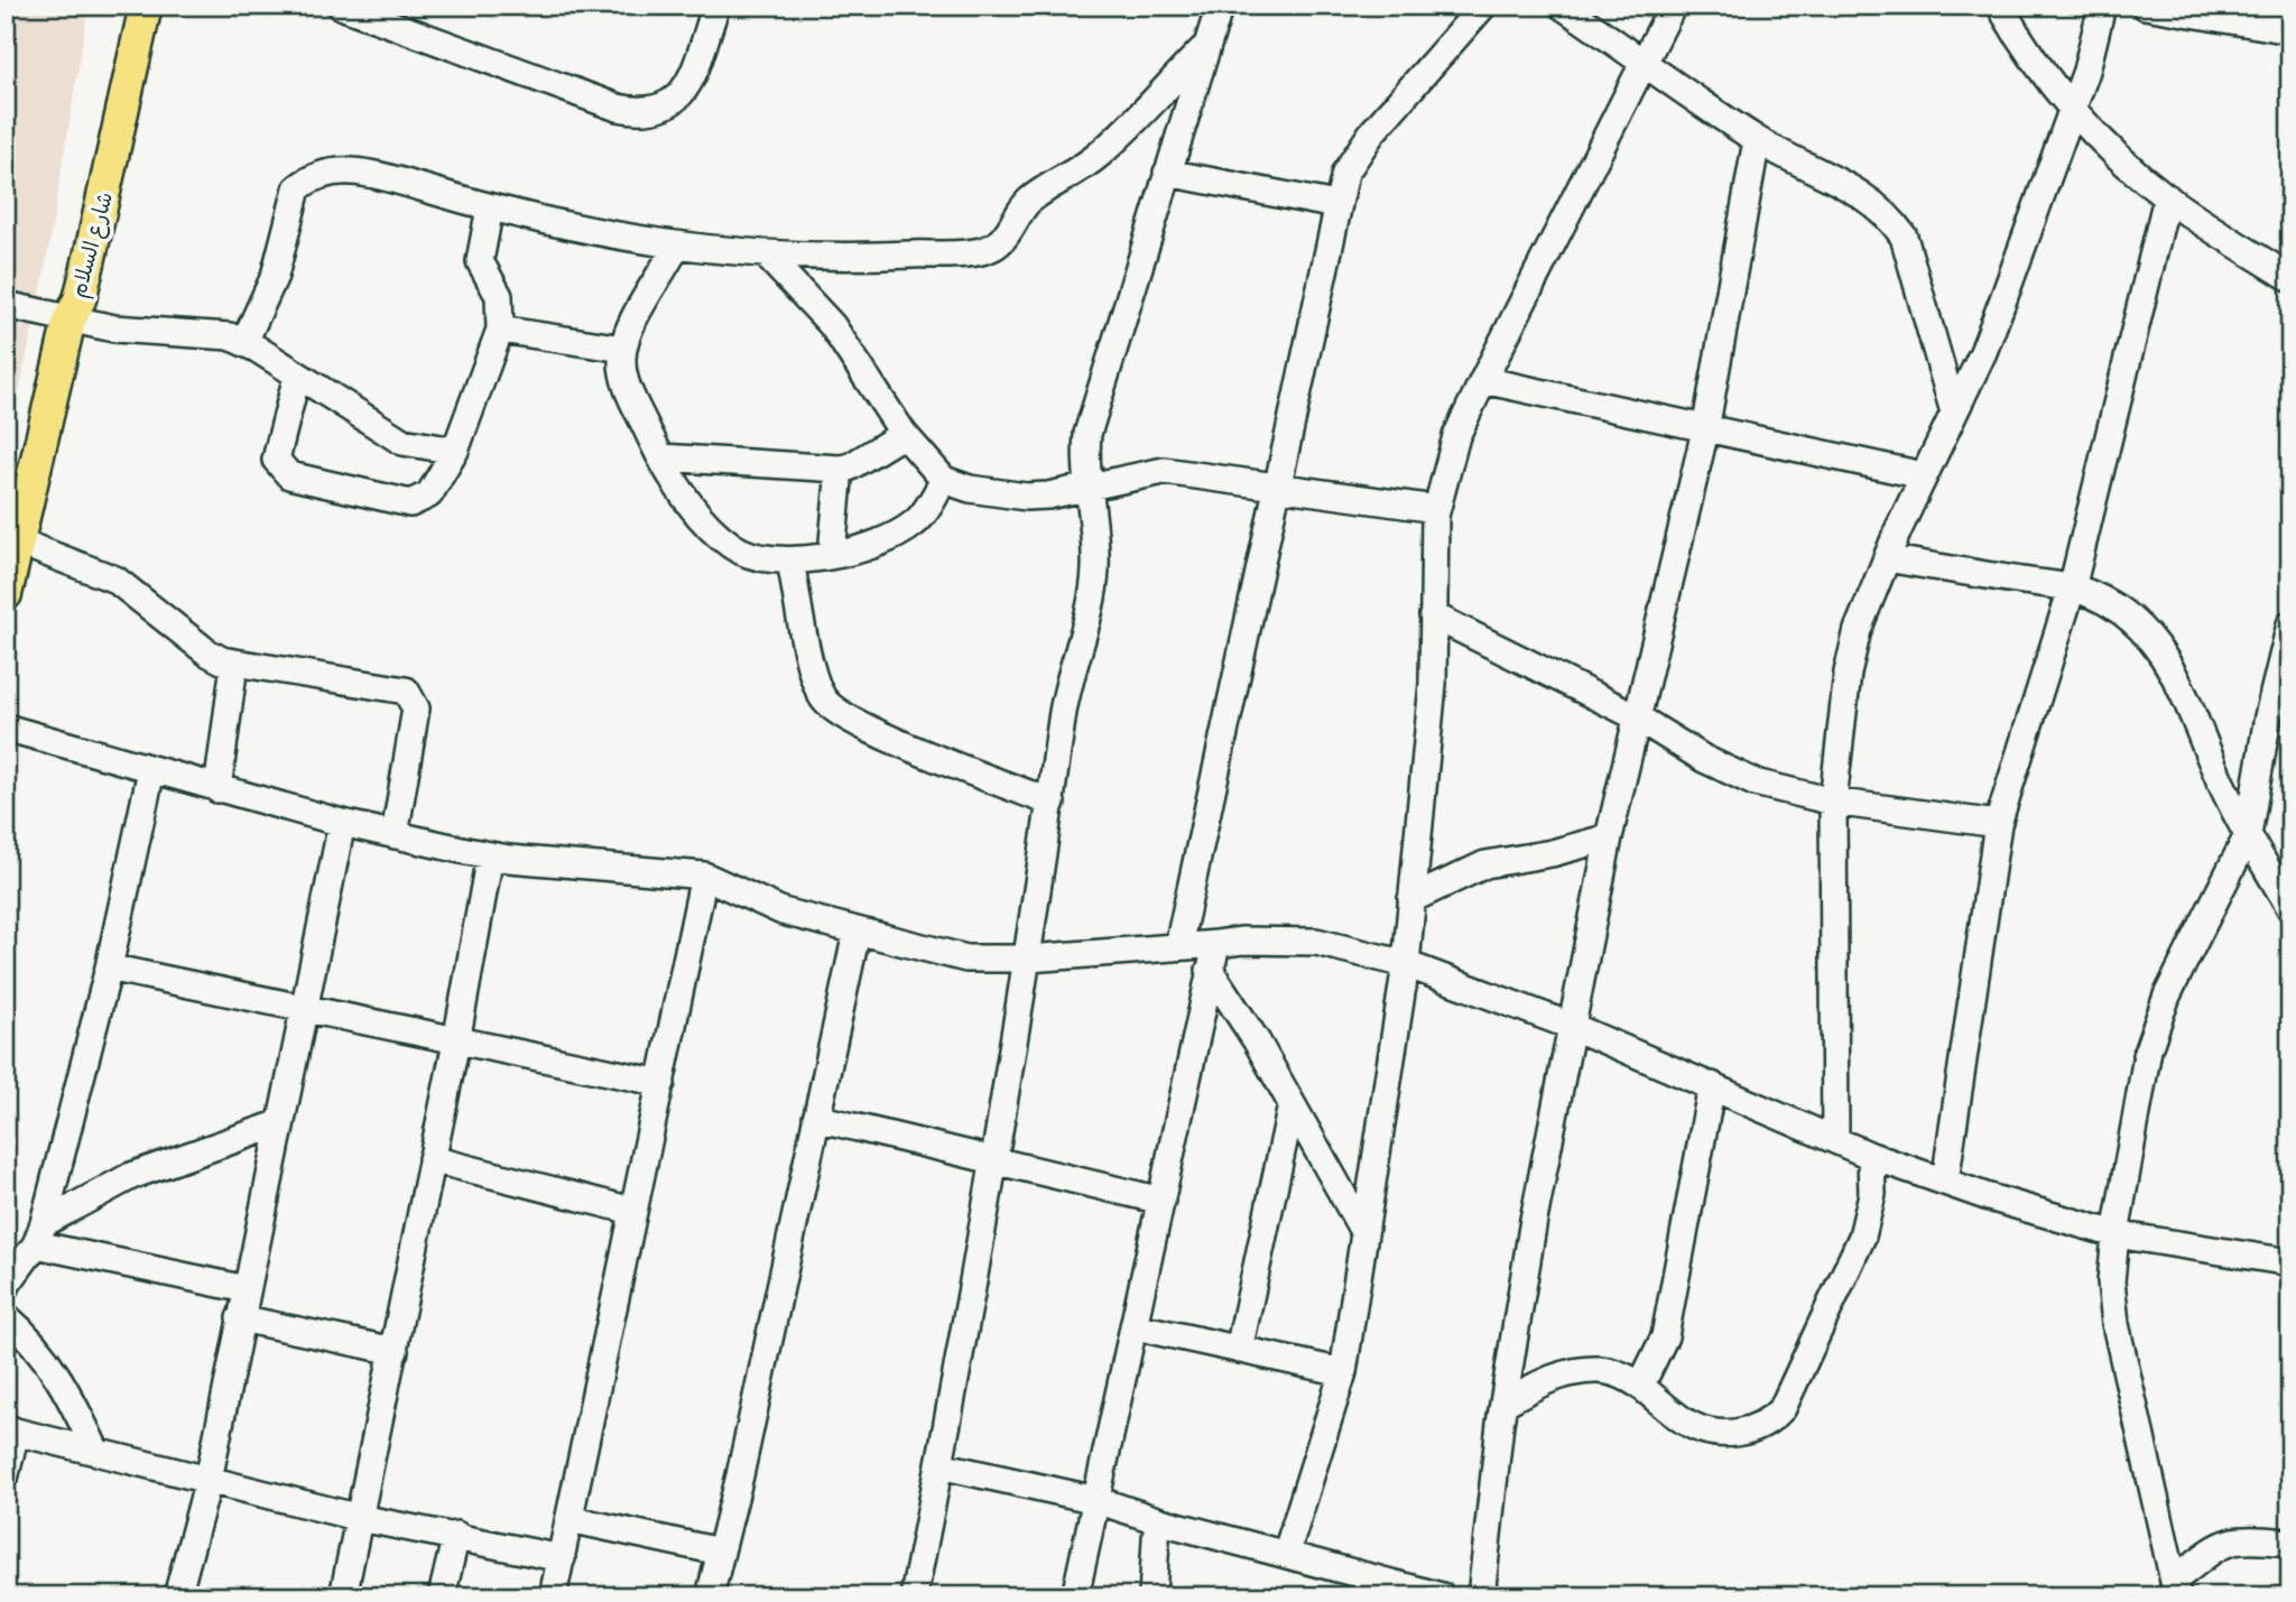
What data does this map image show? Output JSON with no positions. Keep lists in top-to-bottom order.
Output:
{
  "streets": {
    "main road": ["شارع السلام"]
  }
}
